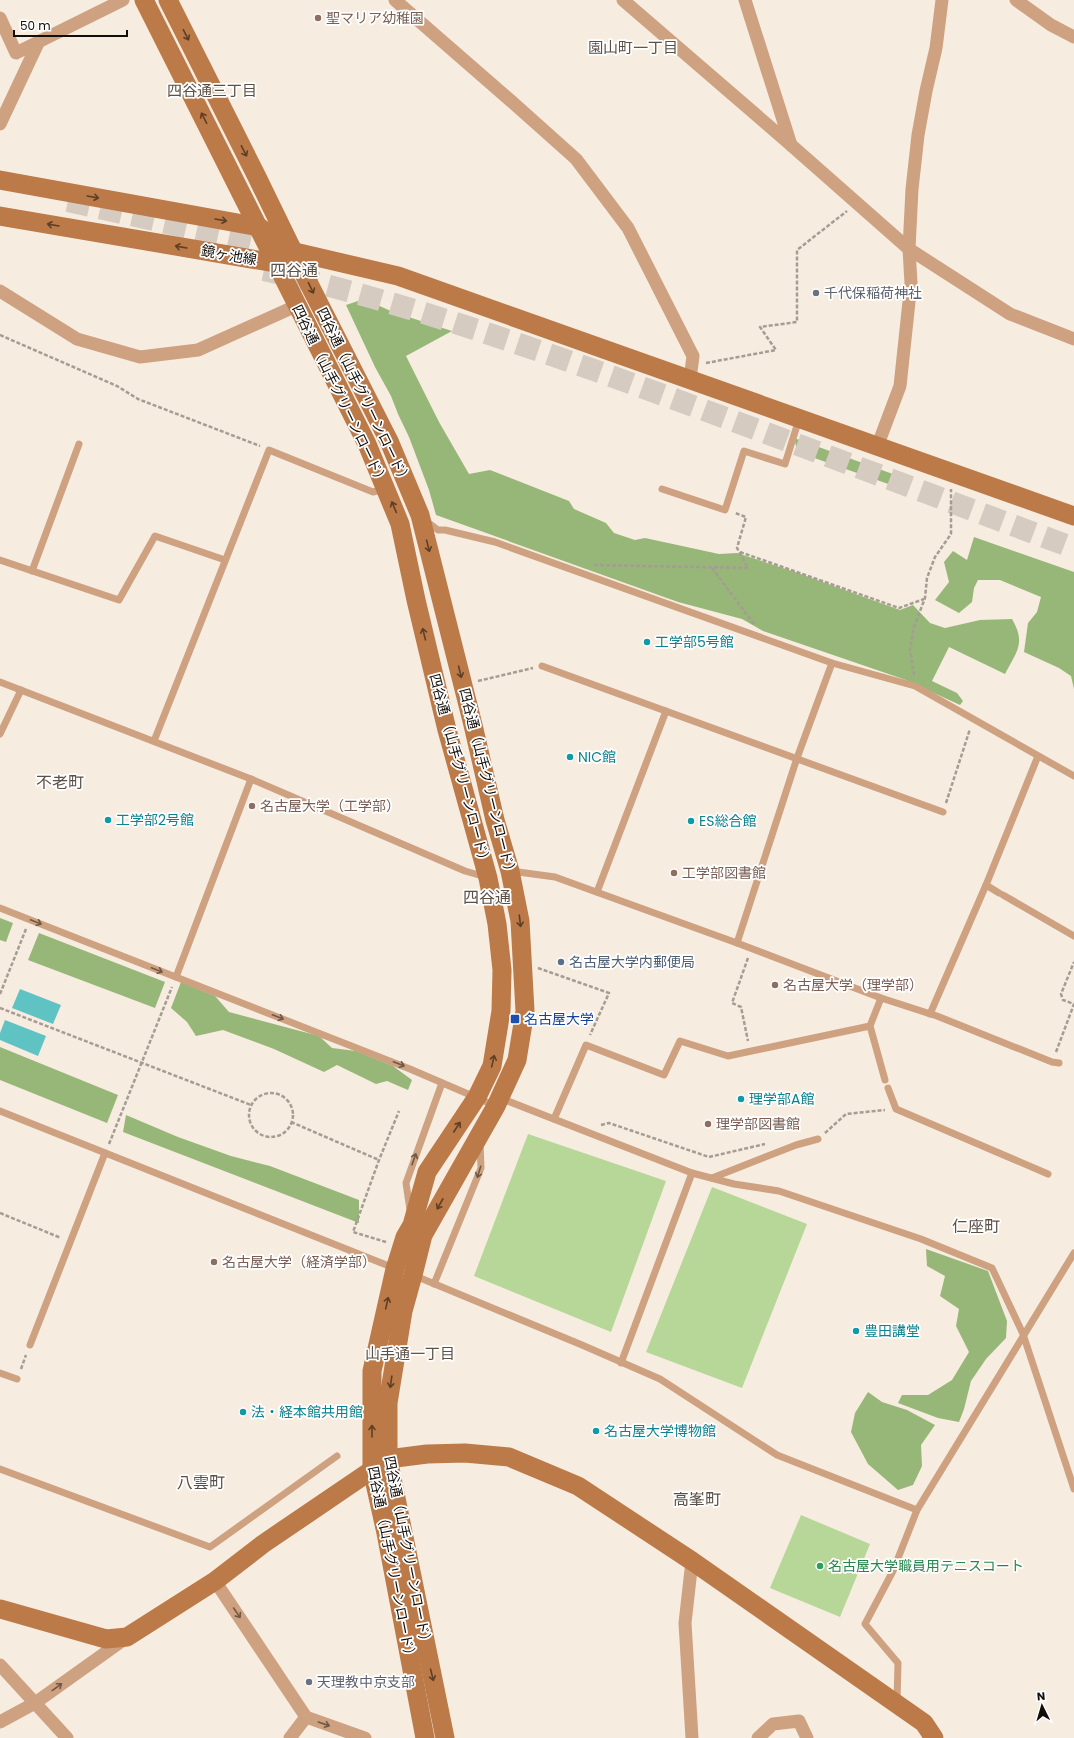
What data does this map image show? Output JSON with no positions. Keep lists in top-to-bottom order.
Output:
{
  "streets": {
    "street": ["鏡ヶ池線", "四谷通 （山手グリーンロード）", "四谷通（山手グリーンロード）"]
  },
  "crossings": [
    ["鏡ヶ池線", "四谷通 （山手グリーンロード）"],
    ["鏡ヶ池線", "四谷通（山手グリーンロード）"],
    ["四谷通 （山手グリーンロード）", "四谷通（山手グリーンロード）"]
  ],
  "one_way": ["四谷通 （山手グリーンロード）", "四谷通（山手グリーンロード）"],
  "districts": [
    "園山町一丁目",
    "四谷通三丁目",
    "四谷通",
    "不老町",
    "四谷通",
    "仁座町",
    "山手通一丁目",
    "八雲町",
    "高峯町"
  ],
  "places": {
    "other": [
      "聖マリア幼稚園",
      "千代保稲荷神社",
      "工学部5号館",
      "NIC館",
      "名古屋大学（工学部）",
      "工学部2号館",
      "ES総合館",
      "工学部図書館",
      "名古屋大学内郵便局",
      "名古屋大学（理学部）",
      "理学部A館",
      "理学部図書館",
      "名古屋大学（経済学部）",
      "豊田講堂",
      "法・経本館共用館",
      "名古屋大学博物館",
      "名古屋大学職員用テニスコート",
      "天理教中京支部"
    ],
    "transit": ["名古屋大学"]
  },
  "scale_bar": "50 m",
  "north": "top"
}
